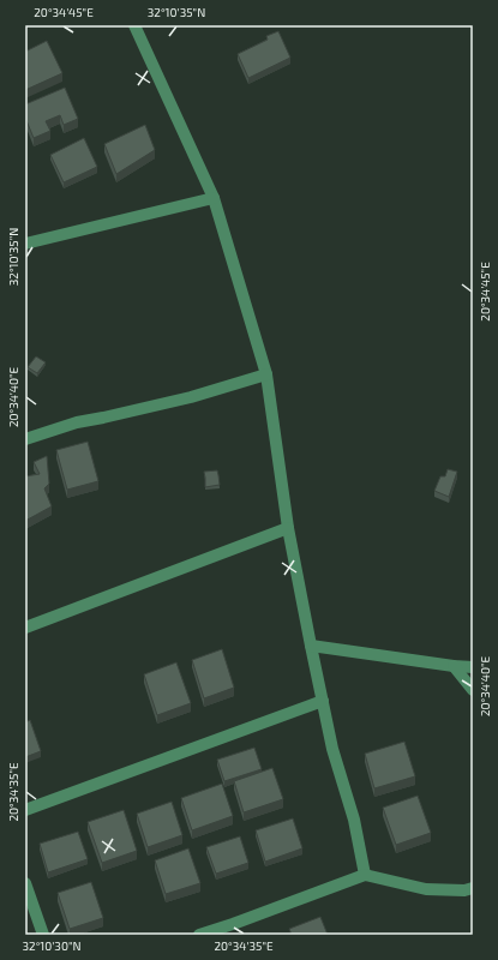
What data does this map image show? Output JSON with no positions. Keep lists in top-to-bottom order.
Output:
{
  "coordinates": [
    "20°34'45\"E",
    "32°10'35\"N",
    "20°34'40\"E",
    "20°34'35\"E",
    "32°10'30\"N"
  ]
}
